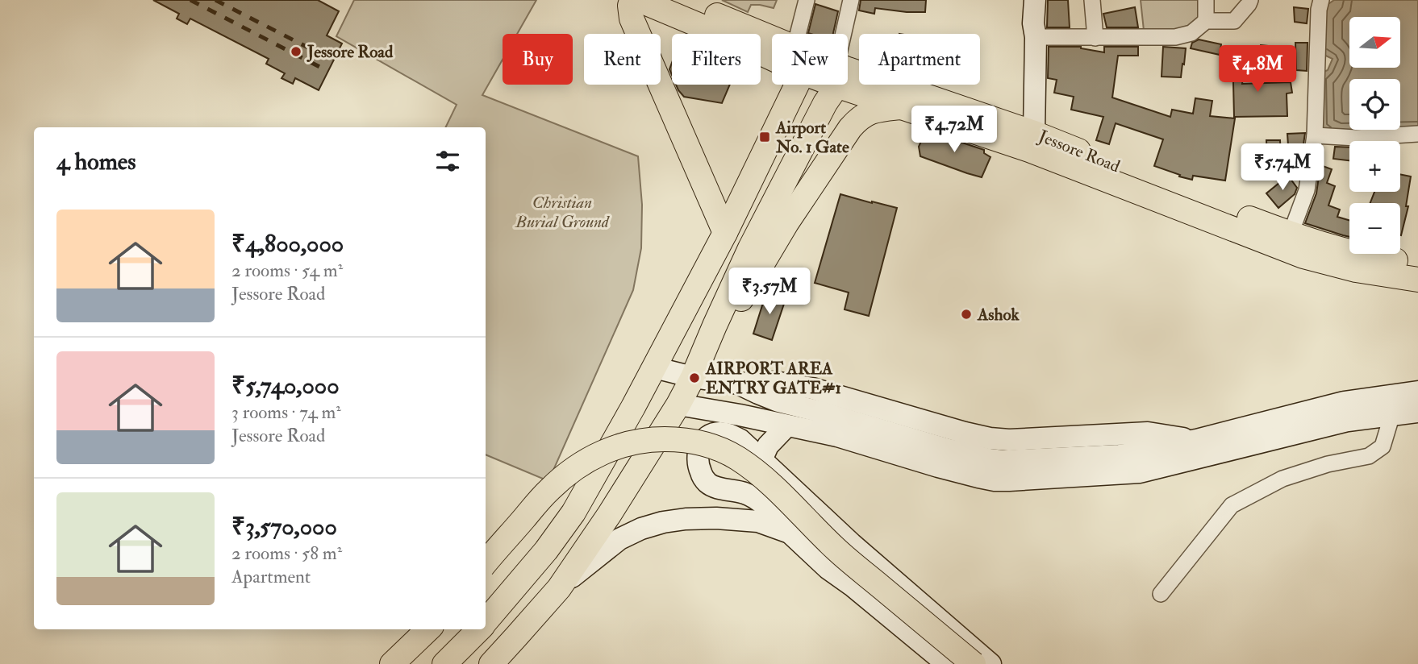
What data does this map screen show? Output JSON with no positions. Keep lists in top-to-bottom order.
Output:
{
  "streets": {
    "main road": ["Jessore Road"]
  },
  "parks": ["Christian Burial Ground"],
  "places": {
    "other": ["Jessore Road", "Ashok", "AIRPORT AREA ENTRY GATE#1"],
    "transit": ["Airport No. 1 Gate"]
  },
  "north": "right",
  "page": {
    "map_buttons": ["+", "−"],
    "chip": [
      "Buy",
      "Rent",
      "Filters",
      "New",
      "Apartment"
    ],
    "price": [
      "₹4.8M",
      "₹4.72M",
      "₹5.74M",
      "₹3.57M"
    ],
    "heading": "4 homes",
    "list": [
      {
        "name": "₹4,800,000",
        "note": "2 rooms · 54 m² · Jessore Road"
      },
      {
        "name": "₹5,740,000",
        "note": "3 rooms · 74 m² · Jessore Road"
      },
      {
        "name": "₹3,570,000",
        "note": "2 rooms · 58 m² · Apartment"
      }
    ]
  }
}
